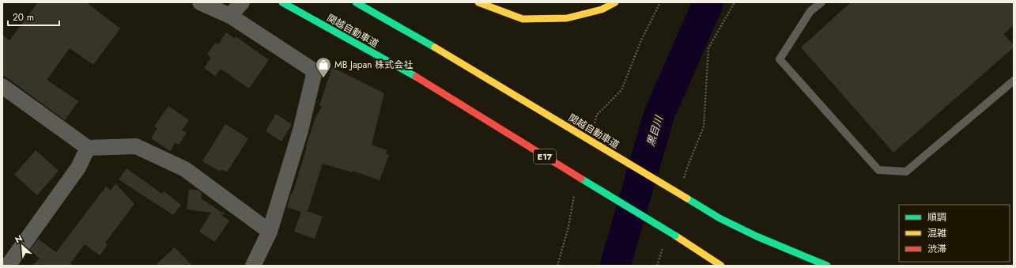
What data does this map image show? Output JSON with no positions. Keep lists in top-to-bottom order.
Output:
{
  "streets": {
    "main road": ["関越自動車道", "E17"]
  },
  "water": ["黒目川"],
  "places": {
    "shop": ["MB Japan 株式会社"]
  },
  "legend": ["順調", "混雑", "渋滞"],
  "scale_bar": "20 m",
  "north": "top left"
}
